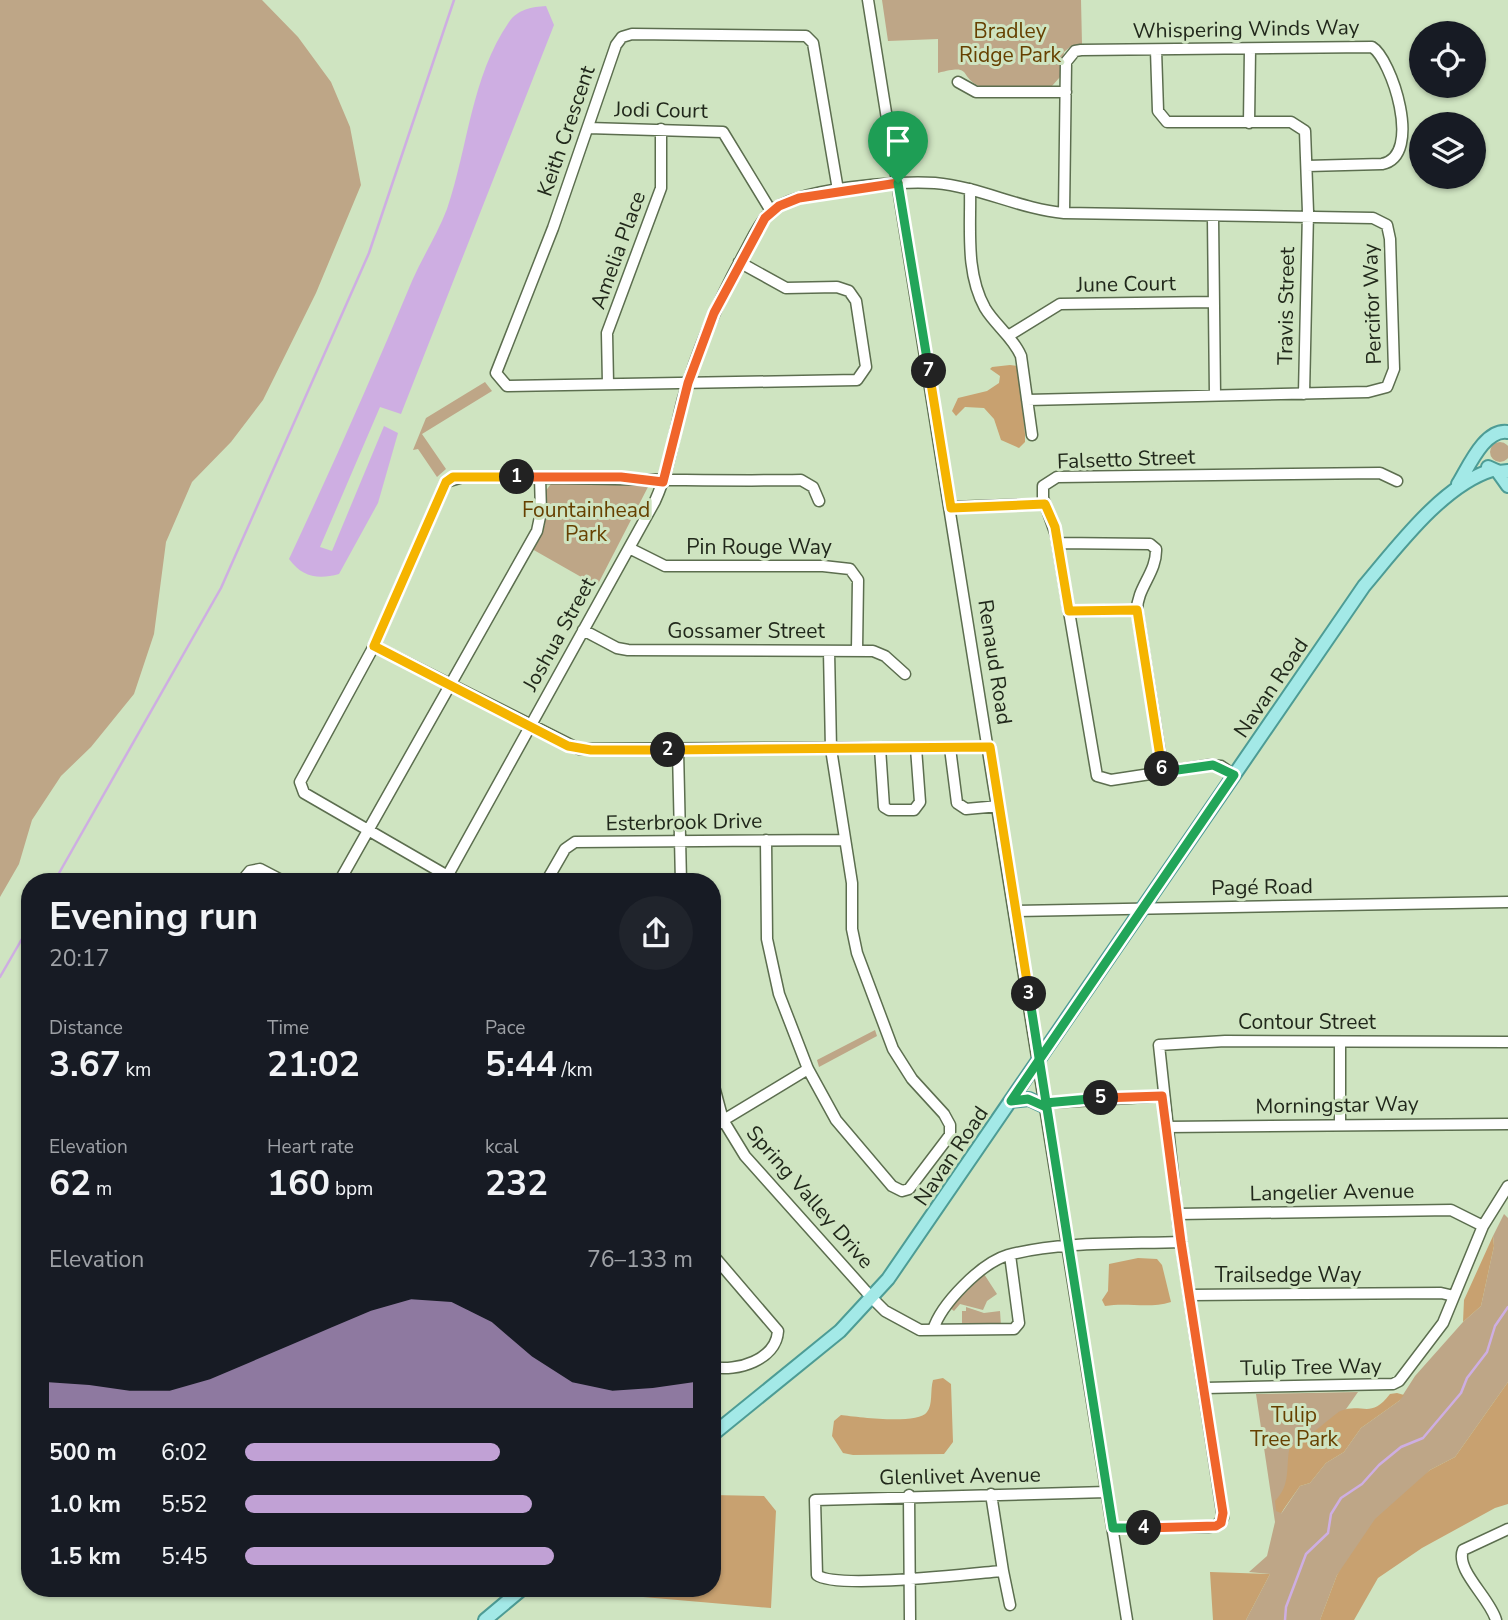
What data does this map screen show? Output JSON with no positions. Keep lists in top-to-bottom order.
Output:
{
  "streets": {
    "main road": ["Navan Road"],
    "street": [
      "Whispering Winds Way",
      "Jodi Court",
      "Keith Crescent",
      "Amelia Place",
      "June Court",
      "Percifor Way",
      "Travis Street",
      "Falsetto Street",
      "Pin Rouge Way",
      "Gossamer Street",
      "Joshua Street",
      "Renaud Road",
      "Esterbrook Drive",
      "Pagé Road",
      "Contour Street",
      "Morningstar Way",
      "Langelier Avenue",
      "Spring Valley Drive",
      "Trailsedge Way",
      "Tulip Tree Way",
      "Glenlivet Avenue"
    ]
  },
  "crossings": [
    ["Whispering Winds Way", "Percifor Way"],
    ["Whispering Winds Way", "Travis Street"],
    ["Jodi Court", "Keith Crescent"],
    ["Jodi Court", "Amelia Place"],
    ["Jodi Court", "Joshua Street"],
    ["Keith Crescent", "Amelia Place"],
    ["Keith Crescent", "Joshua Street"],
    ["Percifor Way", "Travis Street"],
    ["Percifor Way", "Renaud Road"],
    ["Pin Rouge Way", "Gossamer Street"],
    ["Pin Rouge Way", "Joshua Street"],
    ["Gossamer Street", "Joshua Street"],
    ["Renaud Road", "Navan Road"],
    ["Renaud Road", "Pagé Road"],
    ["Renaud Road", "Glenlivet Avenue"],
    ["Navan Road", "Pagé Road"],
    ["Navan Road", "Spring Valley Drive"],
    ["Contour Street", "Trailsedge Way"],
    ["Morningstar Way", "Trailsedge Way"],
    ["Langelier Avenue", "Trailsedge Way"],
    ["Trailsedge Way", "Tulip Tree Way"]
  ],
  "parks": ["Bradley Ridge Park", "Fountainhead Park", "Tulip Tree Park"],
  "page": {
    "pins": [
      "7",
      "1",
      "2",
      "6",
      "3",
      "5",
      "4"
    ],
    "heading": ["Evening run", "20:17"],
    "stats": [
      ["Distance", "3.67 km"],
      ["Time", "21:02"],
      ["Pace", "5:44 /km"],
      ["Elevation", "62 m"],
      ["Heart rate", "160 bpm"],
      ["kcal", "232"]
    ],
    "chart": ["Elevation", "76–133 m"],
    "list": [
      {
        "name": "500 m",
        "note": "6:02"
      },
      {
        "name": "1.0 km",
        "note": "5:52"
      },
      {
        "name": "1.5 km",
        "note": "5:45"
      }
    ]
  }
}
